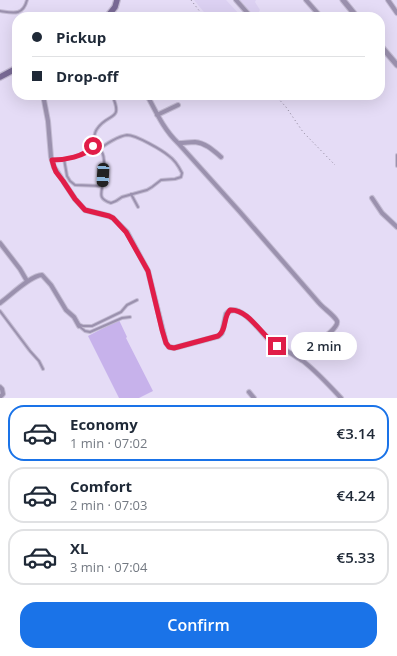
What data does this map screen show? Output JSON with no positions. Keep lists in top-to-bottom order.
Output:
{
  "page": {
    "banner": ["Pickup", "Drop-off"],
    "bubble": "2 min",
    "list": [
      {
        "name": "Economy",
        "note": "1 min · 07:02",
        "value": "€3.14"
      },
      {
        "name": "Comfort",
        "note": "2 min · 07:03",
        "value": "€4.24"
      },
      {
        "name": "XL",
        "note": "3 min · 07:04",
        "value": "€5.33"
      }
    ],
    "buttons": "Confirm"
  }
}
